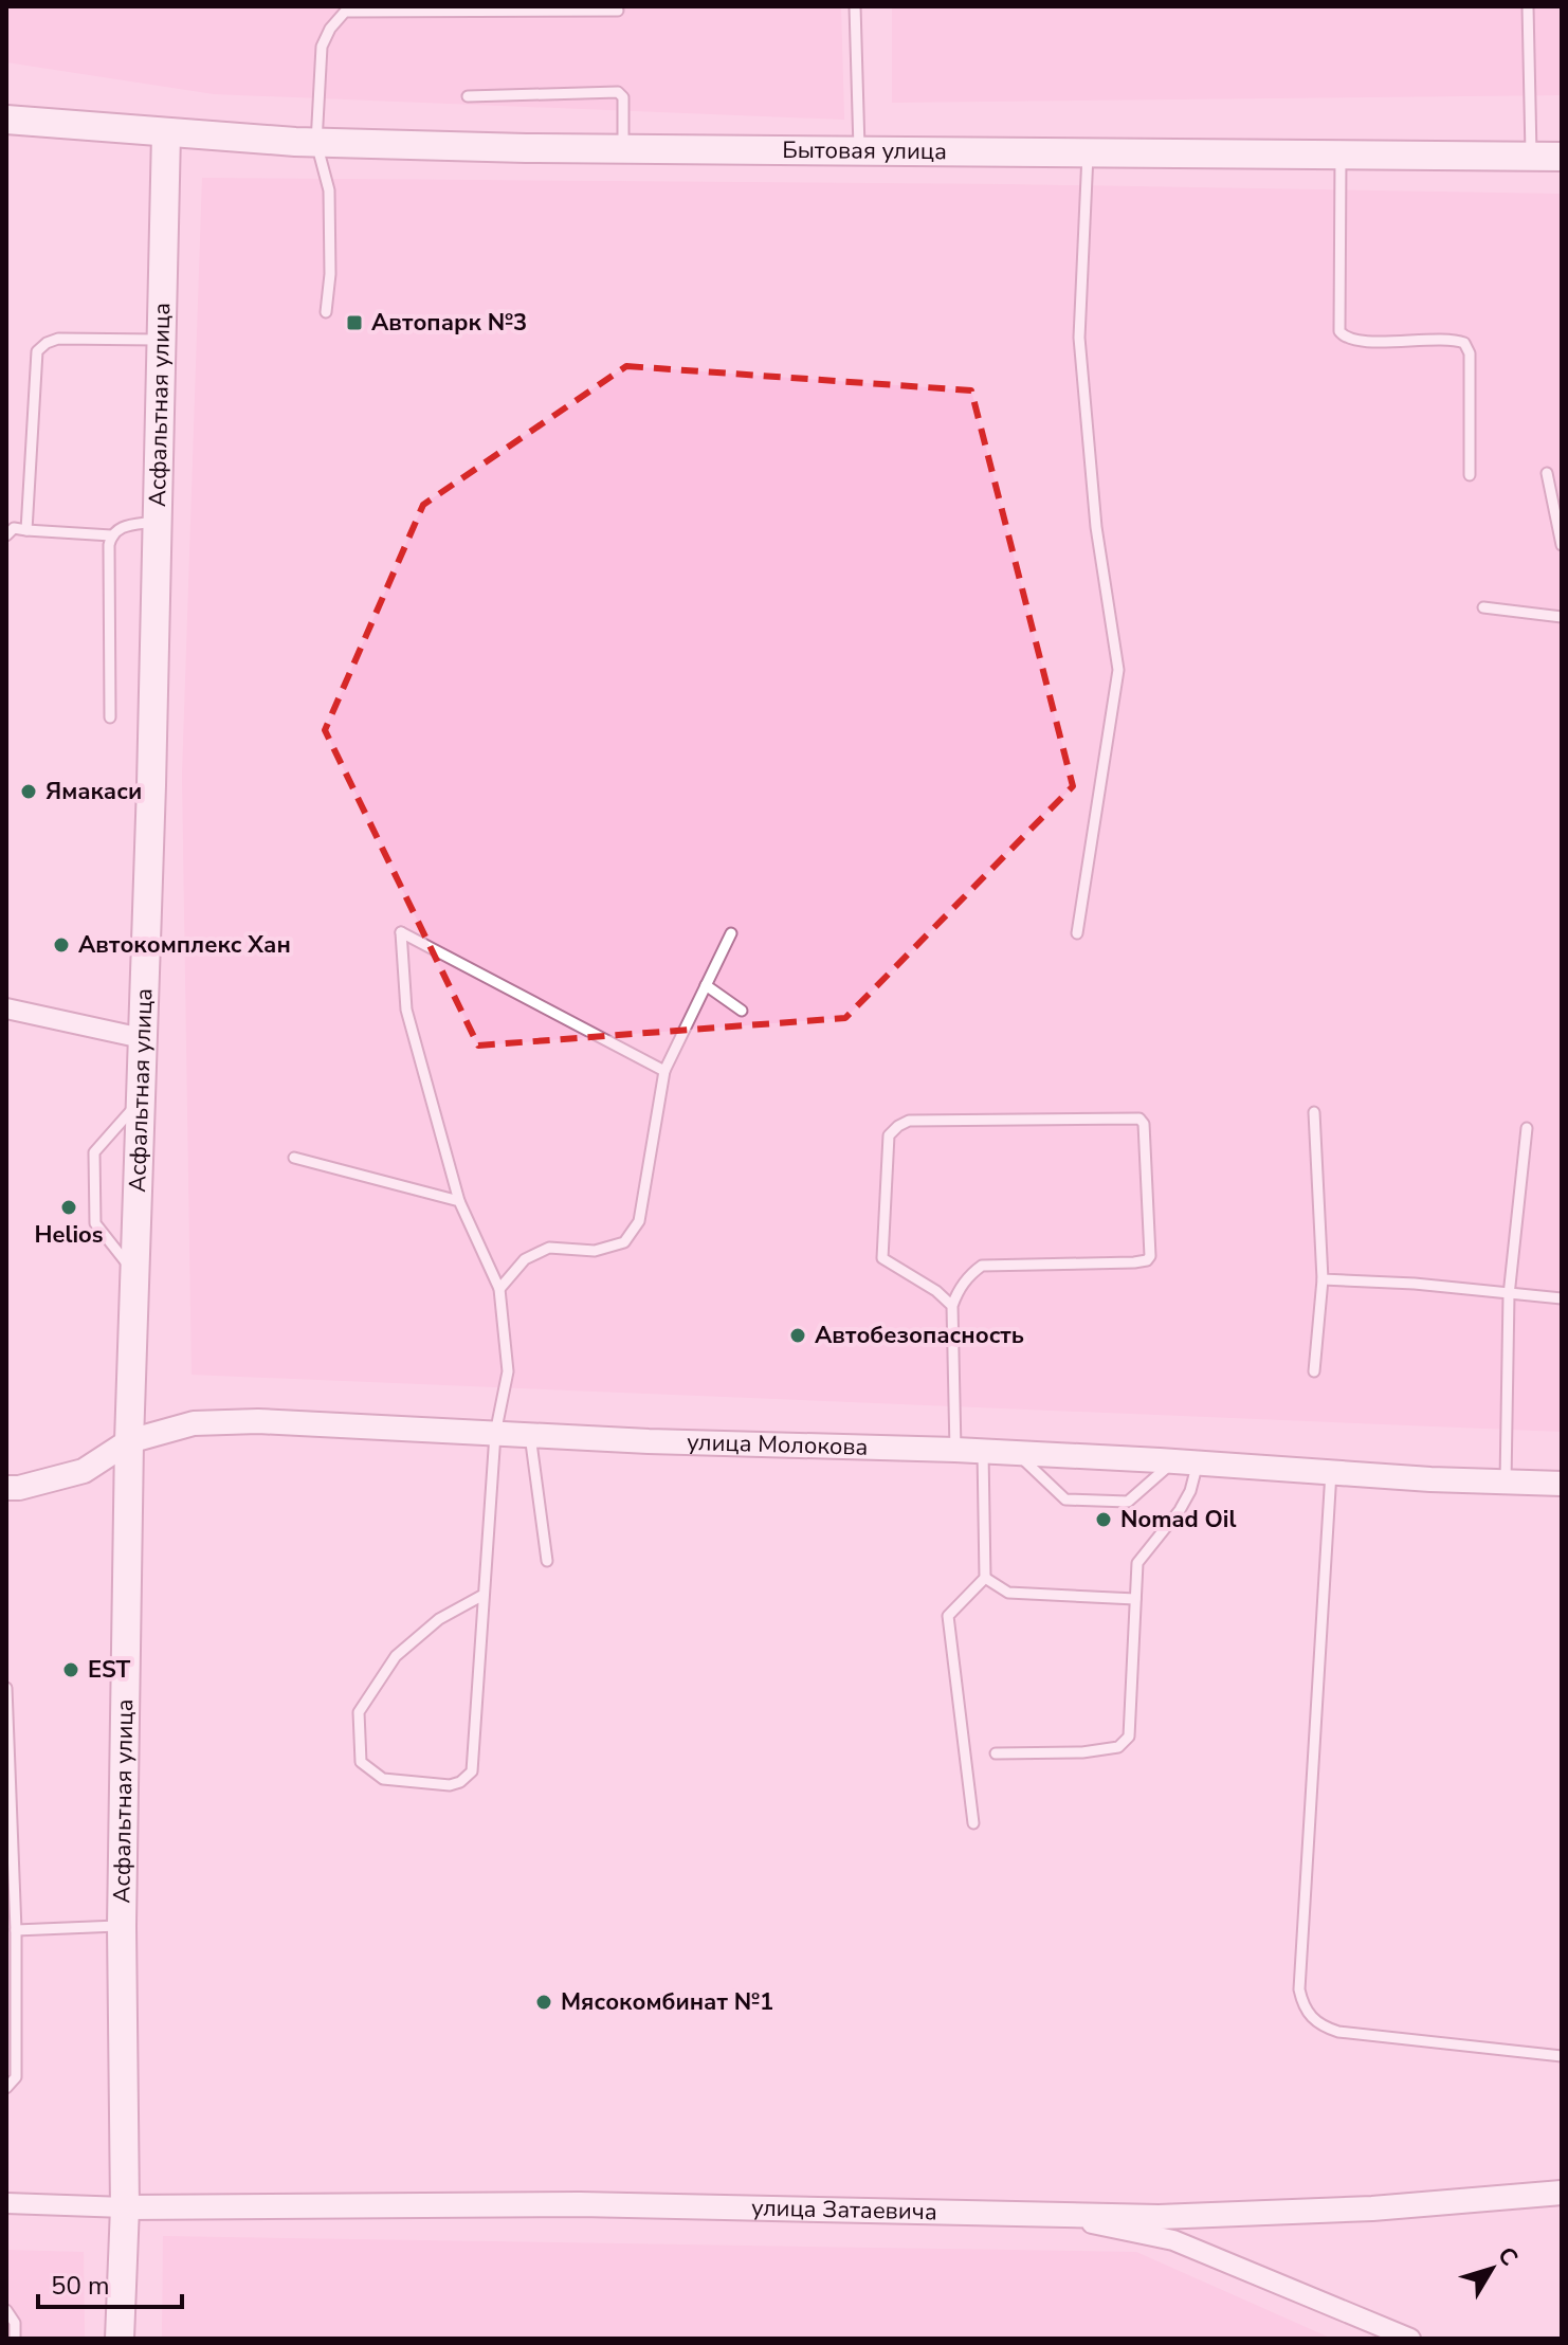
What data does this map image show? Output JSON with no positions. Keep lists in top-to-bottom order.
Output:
{
  "streets": {
    "main road": ["Бытовая улица", "Асфальтная улица"],
    "street": ["улица Молокова", "улица Затаевича"]
  },
  "crossings": [
    ["Бытовая улица", "Асфальтная улица"],
    ["Асфальтная улица", "улица Молокова"],
    ["Асфальтная улица", "улица Затаевича"]
  ],
  "places": {
    "transit": ["Автопарк №3"],
    "other": [
      "Ямакаси",
      "Автокомплекс Хан",
      "Helios",
      "Автобезопасность",
      "Nomad Oil",
      "EST",
      "Мясокомбинат №1"
    ]
  },
  "scale_bar": "50 m",
  "north": "top right"
}
